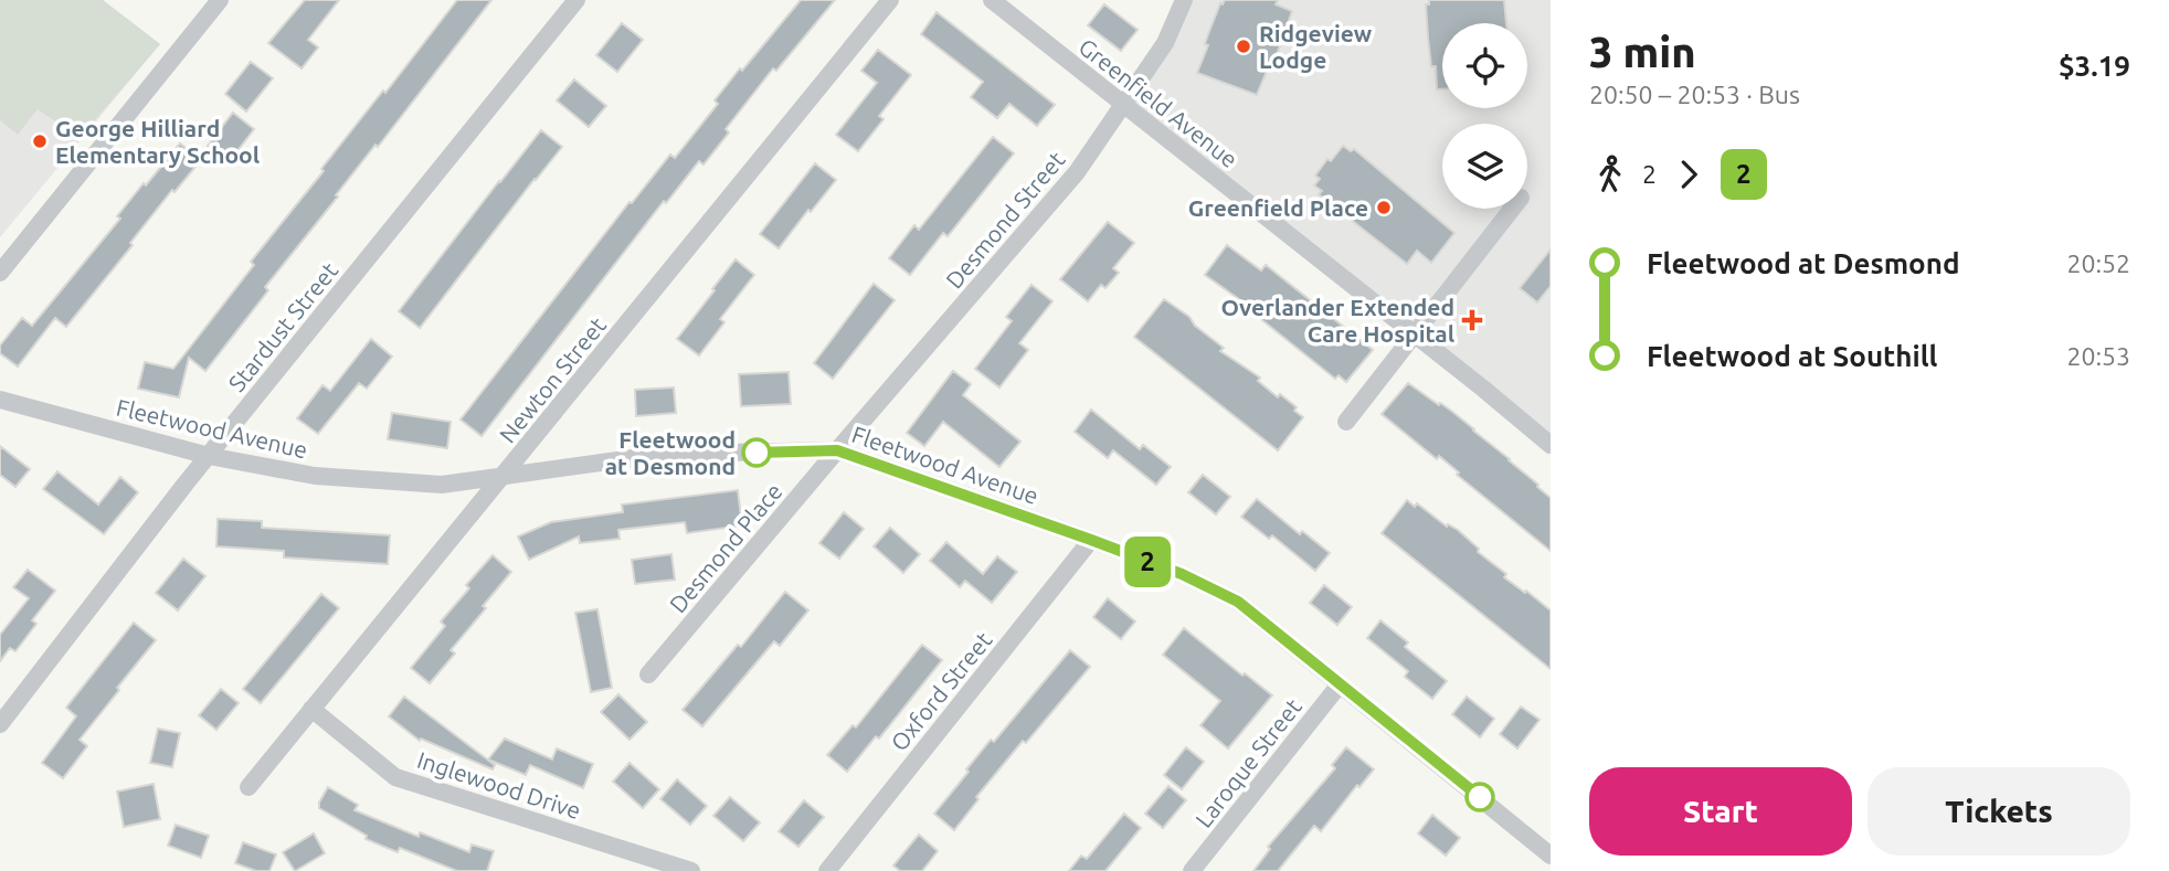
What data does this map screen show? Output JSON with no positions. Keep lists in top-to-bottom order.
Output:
{
  "streets": {
    "street": [
      "Greenfield Avenue",
      "Desmond Street",
      "Stardust Street",
      "Newton Street",
      "Fleetwood Avenue",
      "Desmond Place",
      "Oxford Street",
      "Laroque Street",
      "Inglewood Drive"
    ]
  },
  "crossings": [
    ["Greenfield Avenue", "Desmond Street"],
    ["Desmond Street", "Fleetwood Avenue"],
    ["Desmond Street", "Desmond Place"],
    ["Stardust Street", "Fleetwood Avenue"],
    ["Newton Street", "Fleetwood Avenue"],
    ["Newton Street", "Inglewood Drive"],
    ["Fleetwood Avenue", "Desmond Place"],
    ["Fleetwood Avenue", "Oxford Street"],
    ["Fleetwood Avenue", "Laroque Street"]
  ],
  "places": {
    "other": [
      "Ridgeview Lodge",
      "George Hilliard Elementary School",
      "Greenfield Place",
      "Fleetwood at Desmond"
    ],
    "health": ["Overlander Extended Care Hospital"]
  },
  "lines": ["bus line 2"],
  "page": {
    "on_map": "2",
    "heading": ["3 min", "20:50 – 20:53 · Bus", "$3.19"],
    "legs": ["2", "2"],
    "list": [
      {
        "name": "Fleetwood at Desmond",
        "value": "20:52"
      },
      {
        "name": "Fleetwood at Southill",
        "value": "20:53"
      }
    ],
    "buttons": ["Start", "Tickets"]
  }
}
